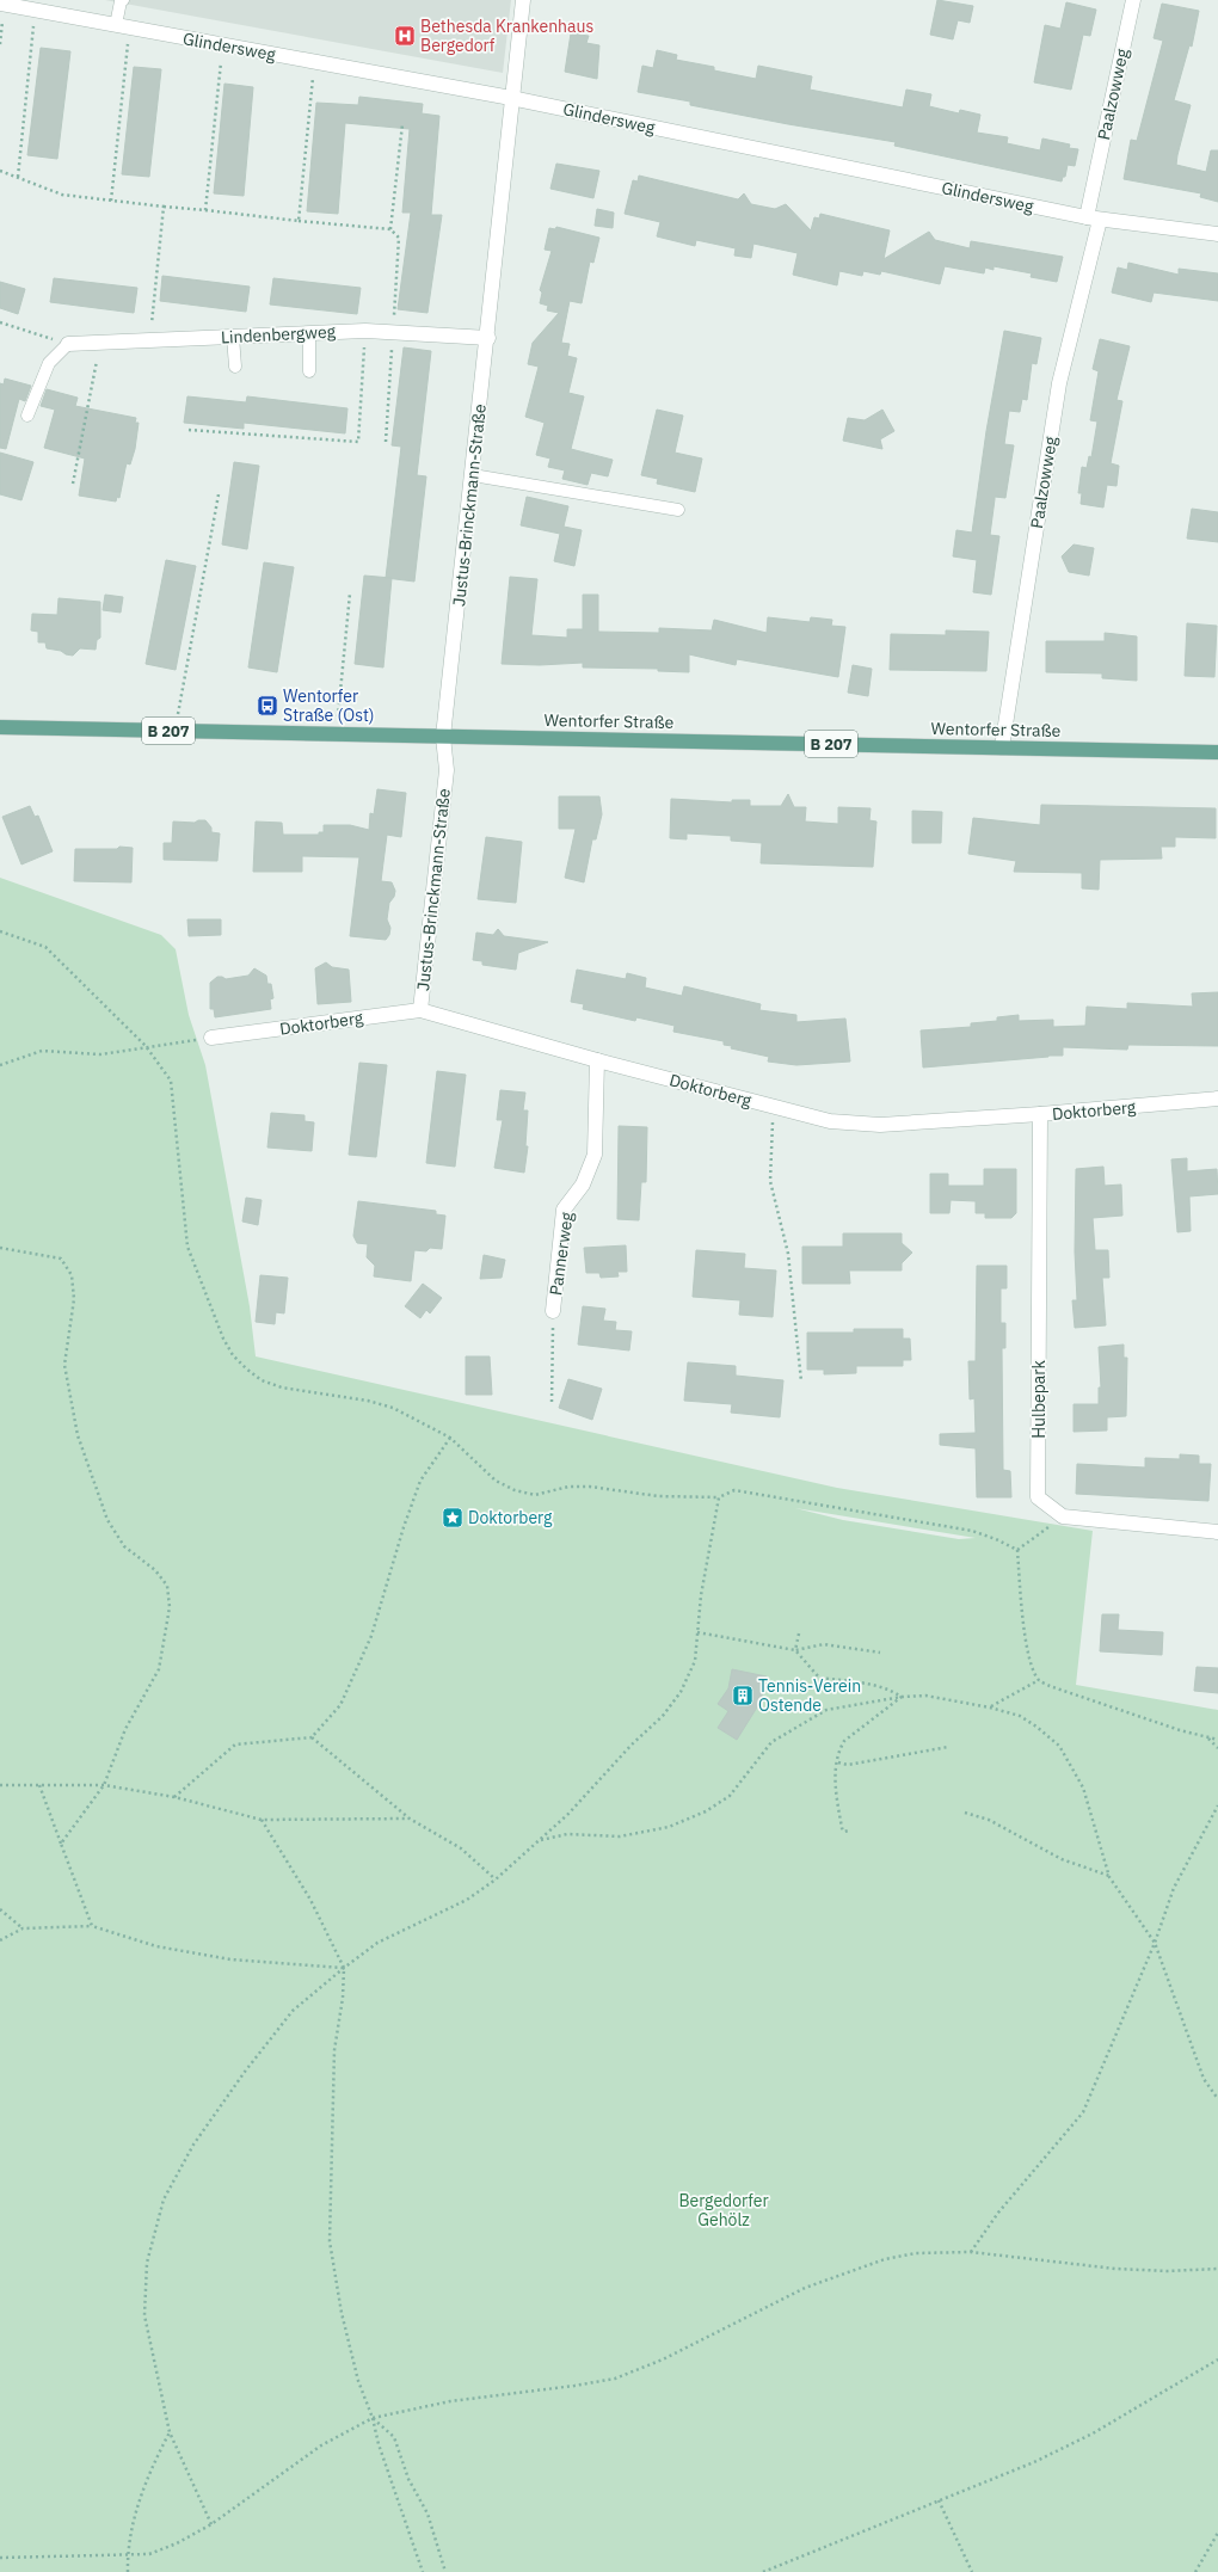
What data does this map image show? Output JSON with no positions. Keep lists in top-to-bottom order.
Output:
{
  "streets": {
    "main road": ["Wentorfer Straße", "B 207"],
    "street": [
      "Glindersweg",
      "Paalzowweg",
      "Lindenbergweg",
      "Justus-Brinckmann-Straße",
      "Doktorberg",
      "Pannerweg",
      "Hulbepark"
    ]
  },
  "crossings": [
    ["Glindersweg", "Paalzowweg"],
    ["Glindersweg", "Justus-Brinckmann-Straße"],
    ["Paalzowweg", "Wentorfer Straße"],
    ["Lindenbergweg", "Justus-Brinckmann-Straße"],
    ["Justus-Brinckmann-Straße", "Wentorfer Straße"],
    ["Justus-Brinckmann-Straße", "Doktorberg"],
    ["Doktorberg", "Pannerweg"],
    ["Doktorberg", "Hulbepark"]
  ],
  "parks": ["Bergedorfer Gehölz"],
  "places": {
    "hospital": ["Bethesda Krankenhaus Bergedorf"],
    "bus stop": ["Wentorfer Straße (Ost)"],
    "place": ["Doktorberg"],
    "building": ["Tennis-Verein Ostende"]
  }
}
